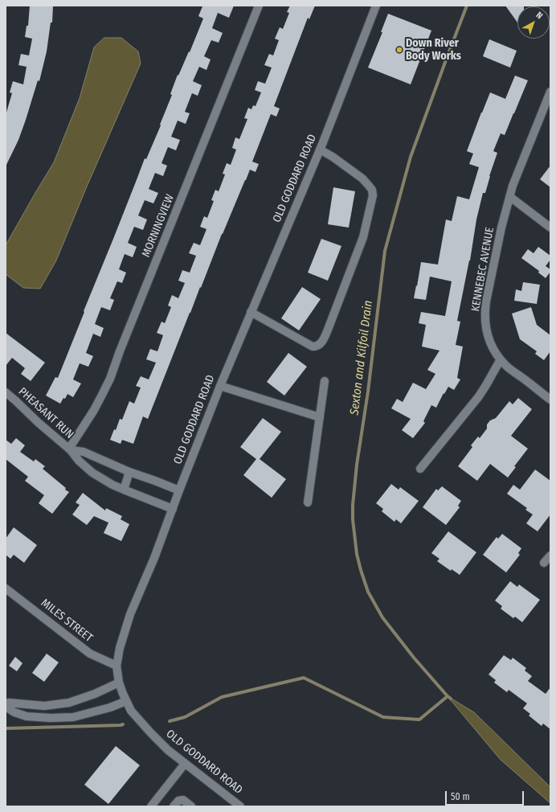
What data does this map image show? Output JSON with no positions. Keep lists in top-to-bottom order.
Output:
{
  "streets": {
    "street": [
      "OLD GODDARD ROAD",
      "MORNINGVIEW",
      "KENNEBEC AVENUE",
      "PHEASANT RUN",
      "MILES STREET"
    ]
  },
  "crossings": [
    ["OLD GODDARD ROAD", "PHEASANT RUN"],
    ["OLD GODDARD ROAD", "MILES STREET"],
    ["MORNINGVIEW", "PHEASANT RUN"]
  ],
  "water": ["Sexton and Kilfoil Drain"],
  "places": ["Down River Body Works"],
  "scale_bar": "50 m",
  "north": "top right"
}
